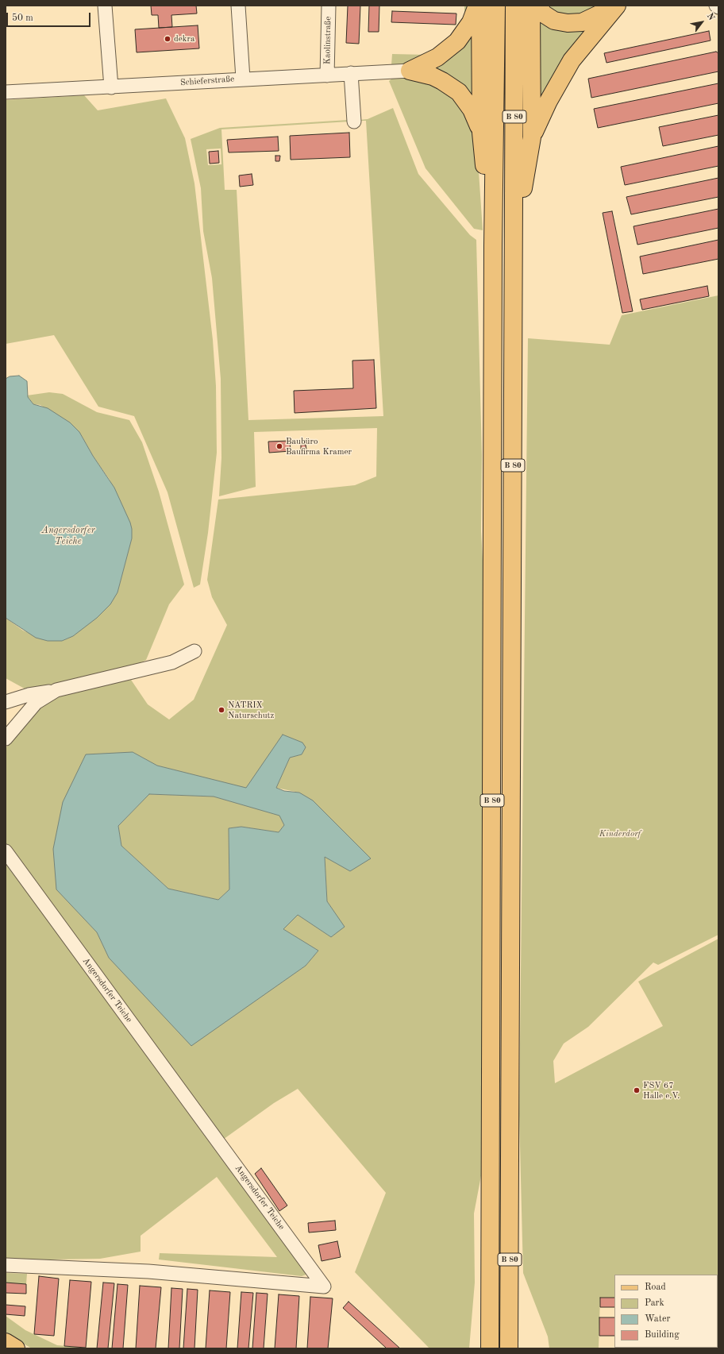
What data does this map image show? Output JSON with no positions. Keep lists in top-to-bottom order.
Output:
{
  "streets": {
    "main road": ["B 80"],
    "street": ["Kaolinstraße", "Schieferstraße", "Angersdorfer Teiche"]
  },
  "crossings": [
    ["Kaolinstraße", "Schieferstraße"]
  ],
  "water": ["Angersdorfer Teiche"],
  "parks": ["Kinderdorf"],
  "places": [
    "dekra",
    "Baubüro Baufirma Kramer",
    "NATRIX Naturschutz",
    "FSV 67 Halle e.V."
  ],
  "legend": [
    "Road",
    "Park",
    "Water",
    "Building"
  ],
  "scale_bar": "50 m",
  "north": "top right"
}
